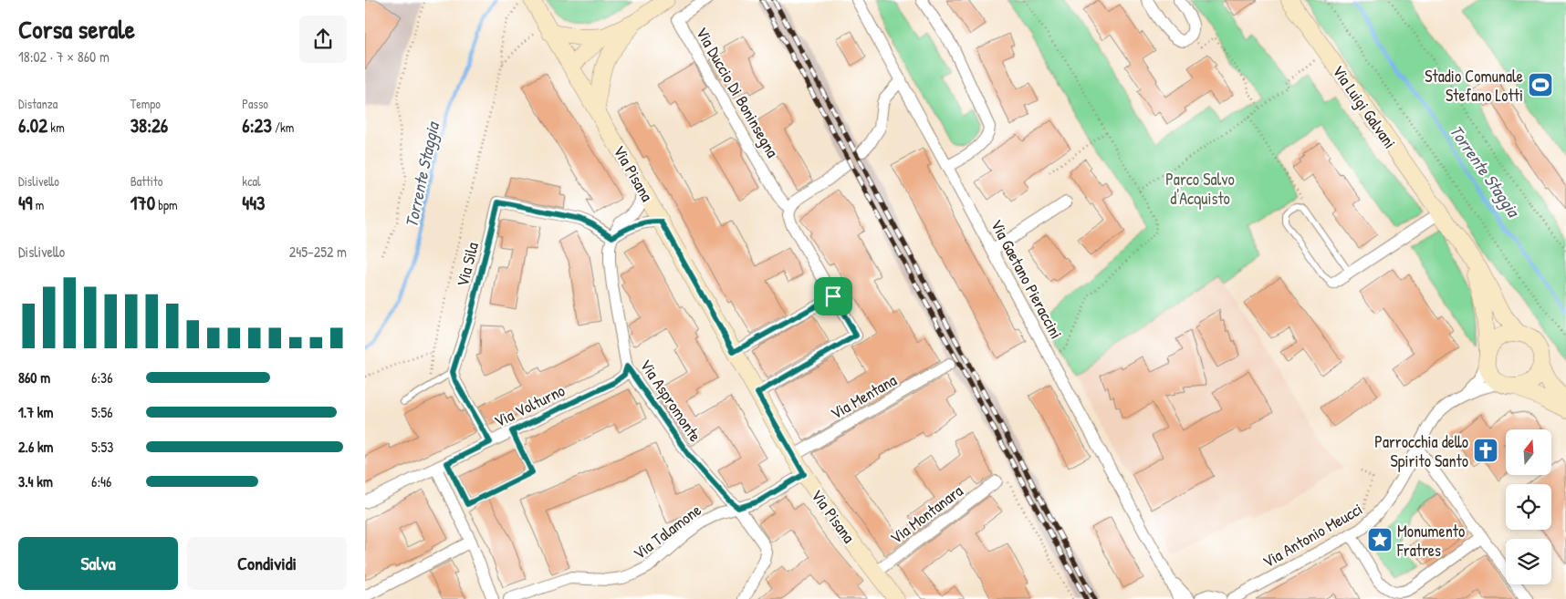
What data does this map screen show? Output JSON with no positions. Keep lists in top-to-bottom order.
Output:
{
  "streets": {
    "main road": ["Via Luigi Galvani", "Via Pisana"],
    "street": [
      "Via Duccio Di Boninsegna",
      "Via Sila",
      "Via Gaetano Pieraccini",
      "Via Mentana",
      "Via Aspromonte",
      "Via Volturno",
      "Via Montanara",
      "Via Talamone",
      "Via Antonio Meucci"
    ]
  },
  "crossings": [
    ["Via Luigi Galvani", "Via Antonio Meucci"],
    ["Via Pisana", "Via Mentana"],
    ["Via Pisana", "Via Aspromonte"],
    ["Via Pisana", "Via Montanara"],
    ["Via Pisana", "Via Talamone"],
    ["Via Sila", "Via Aspromonte"],
    ["Via Aspromonte", "Via Volturno"],
    ["Via Aspromonte", "Via Talamone"]
  ],
  "water": ["Torrente Staggia"],
  "parks": ["Parco Salvo d'Acquisto"],
  "places": {
    "sports": ["Stadio Comunale Stefano Lotti"],
    "church": ["Parrocchia dello Spirito Santo"],
    "place": ["Monumento Fratres"]
  },
  "north": "top",
  "page": {
    "heading": ["Corsa serale", "18:02 · 7 × 860 m"],
    "stats": [
      ["Distanza", "6.02 km"],
      ["Tempo", "38:26"],
      ["Passo", "6:23 /km"],
      ["Dislivello", "49 m"],
      ["Battito", "170 bpm"],
      ["kcal", "443"]
    ],
    "chart": ["Dislivello", "245–252 m"],
    "list": [
      {
        "name": "860 m",
        "note": "6:36"
      },
      {
        "name": "1.7 km",
        "note": "5:56"
      },
      {
        "name": "2.6 km",
        "note": "5:53"
      },
      {
        "name": "3.4 km",
        "note": "6:46"
      }
    ],
    "buttons": ["Salva", "Condividi"]
  }
}
